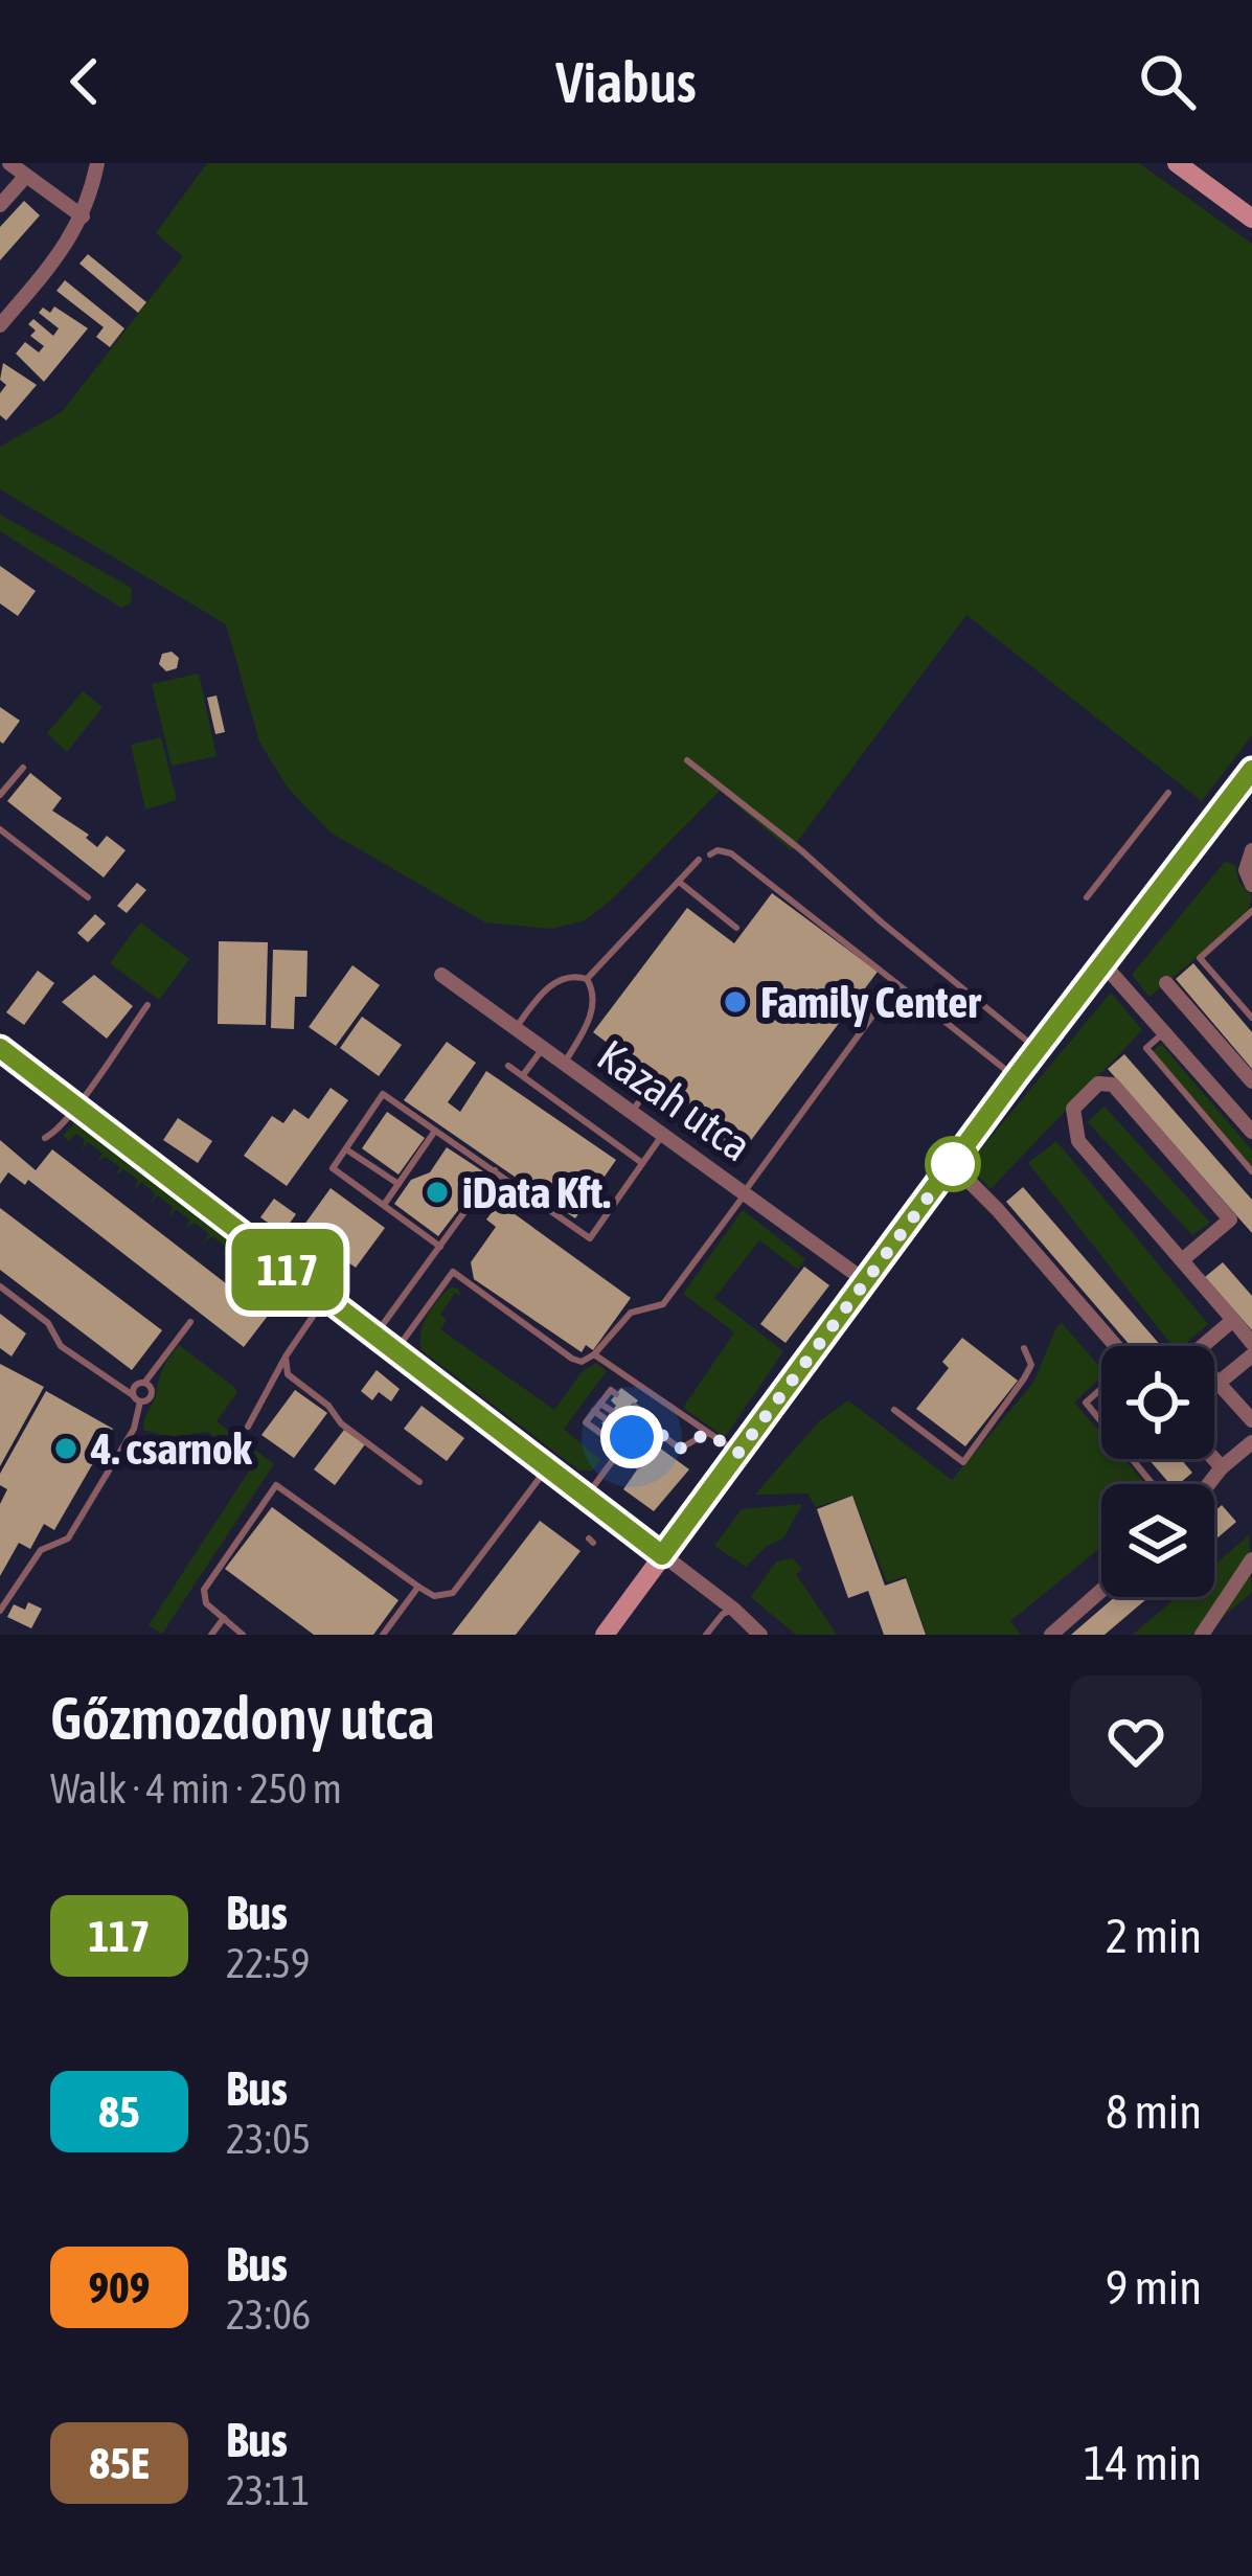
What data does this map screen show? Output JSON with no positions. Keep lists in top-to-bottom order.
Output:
{
  "streets": {
    "street": ["Kazah utca"]
  },
  "places": ["Family Center", "iData Kft.", "4. csarnok"],
  "lines": ["bus line 117"],
  "page": {
    "header": "Viabus",
    "on_map": "117",
    "heading": ["Gőzmozdony utca", "Walk · 4 min · 250 m"],
    "list": [
      {
        "mark": "117",
        "name": "Bus",
        "note": "22:59",
        "value": "2 min"
      },
      {
        "mark": "85",
        "name": "Bus",
        "note": "23:05",
        "value": "8 min"
      },
      {
        "mark": "909",
        "name": "Bus",
        "note": "23:06",
        "value": "9 min"
      },
      {
        "mark": "85E",
        "name": "Bus",
        "note": "23:11",
        "value": "14 min"
      }
    ]
  }
}
